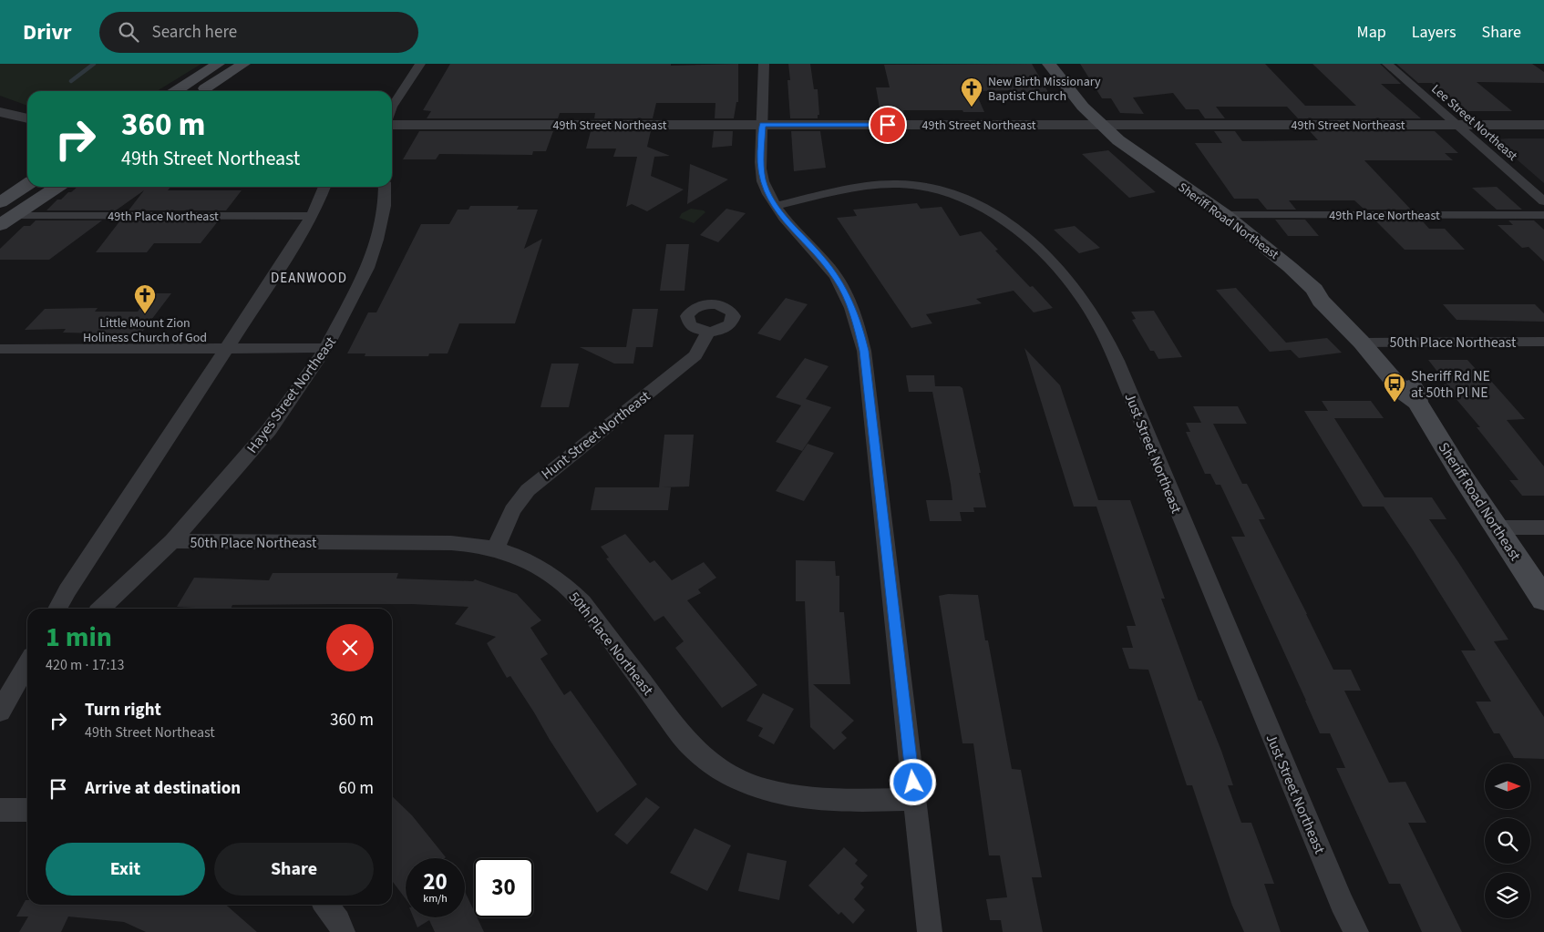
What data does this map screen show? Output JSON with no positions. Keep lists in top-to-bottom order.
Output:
{
  "streets": {
    "main road": ["Sheriff Road Northeast"],
    "street": [
      "Lee Street Northeast",
      "49th Street Northeast",
      "49th Place Northeast",
      "50th Place Northeast",
      "Hayes Street Northeast",
      "Hunt Street Northeast",
      "Just Street Northeast"
    ]
  },
  "crossings": [
    ["Lee Street Northeast", "49th Street Northeast"],
    ["49th Street Northeast", "Sheriff Road Northeast"],
    ["49th Place Northeast", "Sheriff Road Northeast"],
    ["Sheriff Road Northeast", "50th Place Northeast"],
    ["50th Place Northeast", "Hayes Street Northeast"],
    ["50th Place Northeast", "Hunt Street Northeast"]
  ],
  "districts": ["DEANWOOD"],
  "places": {
    "church": ["New Birth Missionary Baptist Church", "Little Mount Zion Holiness Church of God"],
    "bus stop": ["Sheriff Rd NE at 50th Pl NE"]
  },
  "north": "right",
  "page": {
    "header": "Drivr",
    "search": "Search here",
    "nav": ["Map", "Layers", "Share"],
    "turn": ["360 m", "49th Street Northeast"],
    "heading": ["1 min", "420 m · 17:13"],
    "list": [
      {
        "name": "Turn right",
        "note": "49th Street Northeast",
        "value": "360 m"
      },
      {
        "name": "Arrive at destination",
        "value": "60 m"
      }
    ],
    "buttons": ["Exit", "Share"],
    "speed": "20 km/h",
    "limit": "30"
  }
}
